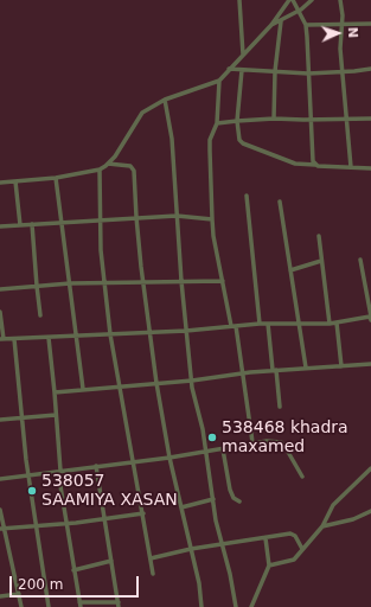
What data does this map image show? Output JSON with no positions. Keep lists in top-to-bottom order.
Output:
{
  "places": ["538468 khadra maxamed", "538057 SAAMIYA XASAN"],
  "scale_bar": "200 m",
  "north": "right"
}
